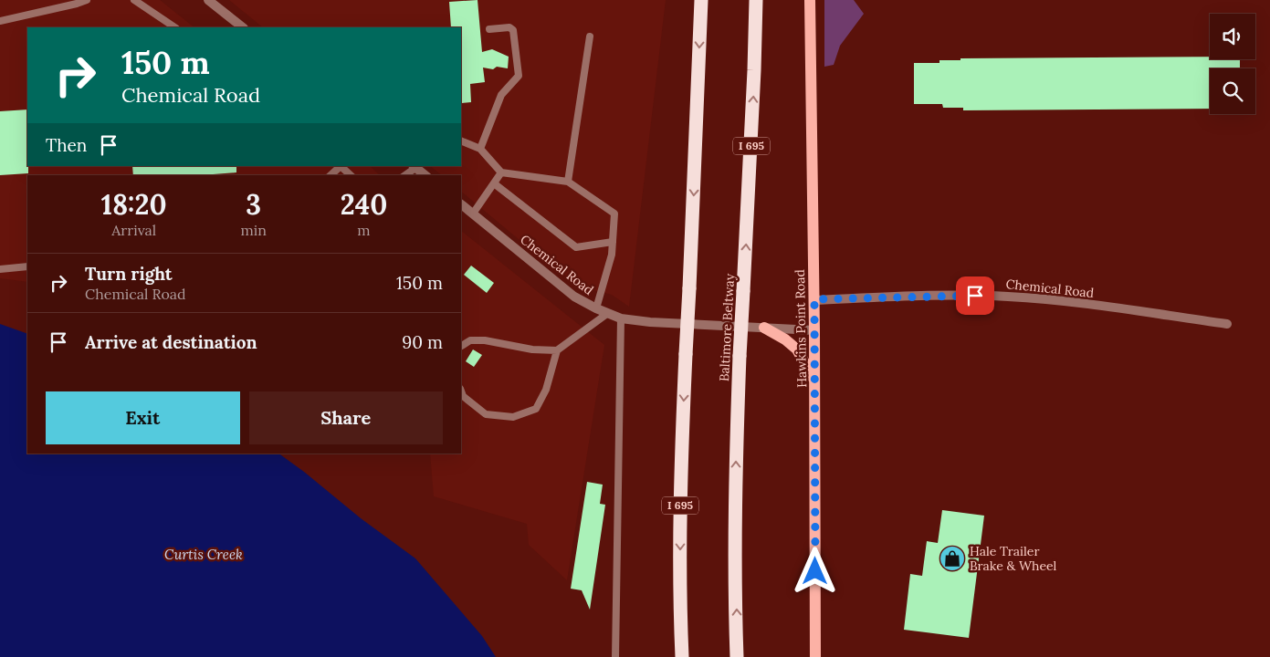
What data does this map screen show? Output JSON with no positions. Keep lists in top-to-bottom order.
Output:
{
  "streets": {
    "highway": ["I 695", "Baltimore Beltway"],
    "main road": ["Hawkins Point Road"],
    "street": ["Chemical Road"]
  },
  "crossings": [
    ["Chemical Road", "Hawkins Point Road"]
  ],
  "water": ["Curtis Creek"],
  "places": {
    "shop": ["Hale Trailer Brake & Wheel"]
  },
  "page": {
    "turn": ["150 m", "Chemical Road"],
    "then": "Then",
    "eta": [
      "18:20",
      "Arrival",
      "3",
      "min",
      "240",
      "m"
    ],
    "list": [
      {
        "name": "Turn right",
        "note": "Chemical Road",
        "value": "150 m"
      },
      {
        "name": "Arrive at destination",
        "value": "90 m"
      }
    ],
    "buttons": ["Exit", "Share"]
  }
}
